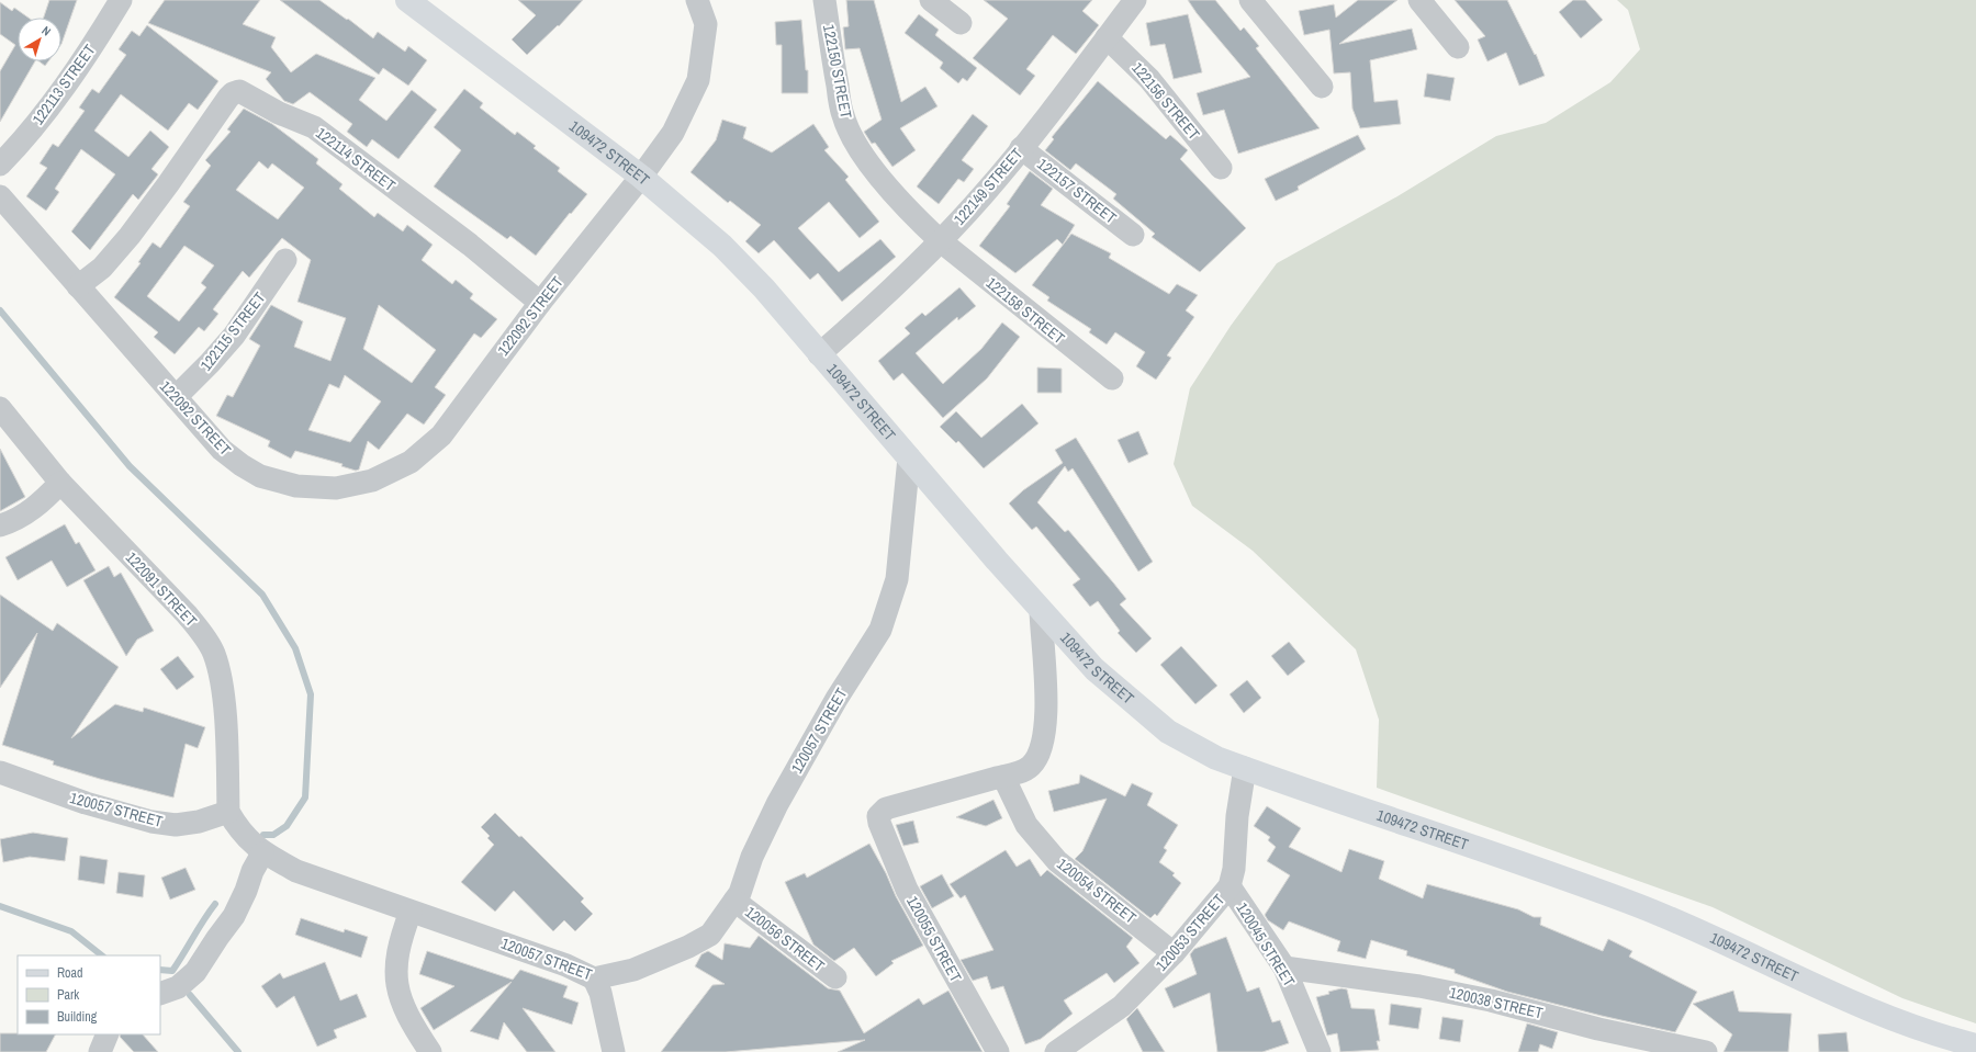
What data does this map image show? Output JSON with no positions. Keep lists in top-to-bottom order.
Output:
{
  "streets": {
    "street": [
      "122150 STREET",
      "122113 STREET",
      "122156 STREET",
      "109472 STREET",
      "122114 STREET",
      "122149 STREET",
      "122157 STREET",
      "122158 STREET",
      "122092 STREET",
      "122115 STREET",
      "122091 STREET",
      "120057 STREET",
      "120054 STREET",
      "120053 STREET",
      "120056 STREET",
      "120055 STREET",
      "120045 STREET",
      "120038 STREET"
    ]
  },
  "crossings": [
    ["122150 STREET", "122149 STREET"],
    ["122150 STREET", "122158 STREET"],
    ["122156 STREET", "122149 STREET"],
    ["109472 STREET", "122149 STREET"],
    ["109472 STREET", "122092 STREET"],
    ["109472 STREET", "120057 STREET"],
    ["109472 STREET", "120053 STREET"],
    ["122114 STREET", "122092 STREET"],
    ["122149 STREET", "122157 STREET"],
    ["122149 STREET", "122158 STREET"],
    ["122092 STREET", "122115 STREET"],
    ["122091 STREET", "120057 STREET"],
    ["120057 STREET", "120056 STREET"],
    ["120054 STREET", "120053 STREET"],
    ["120054 STREET", "120055 STREET"],
    ["120053 STREET", "120045 STREET"],
    ["120045 STREET", "120038 STREET"]
  ],
  "legend": ["Road", "Park", "Building"],
  "north": "top right"
}
